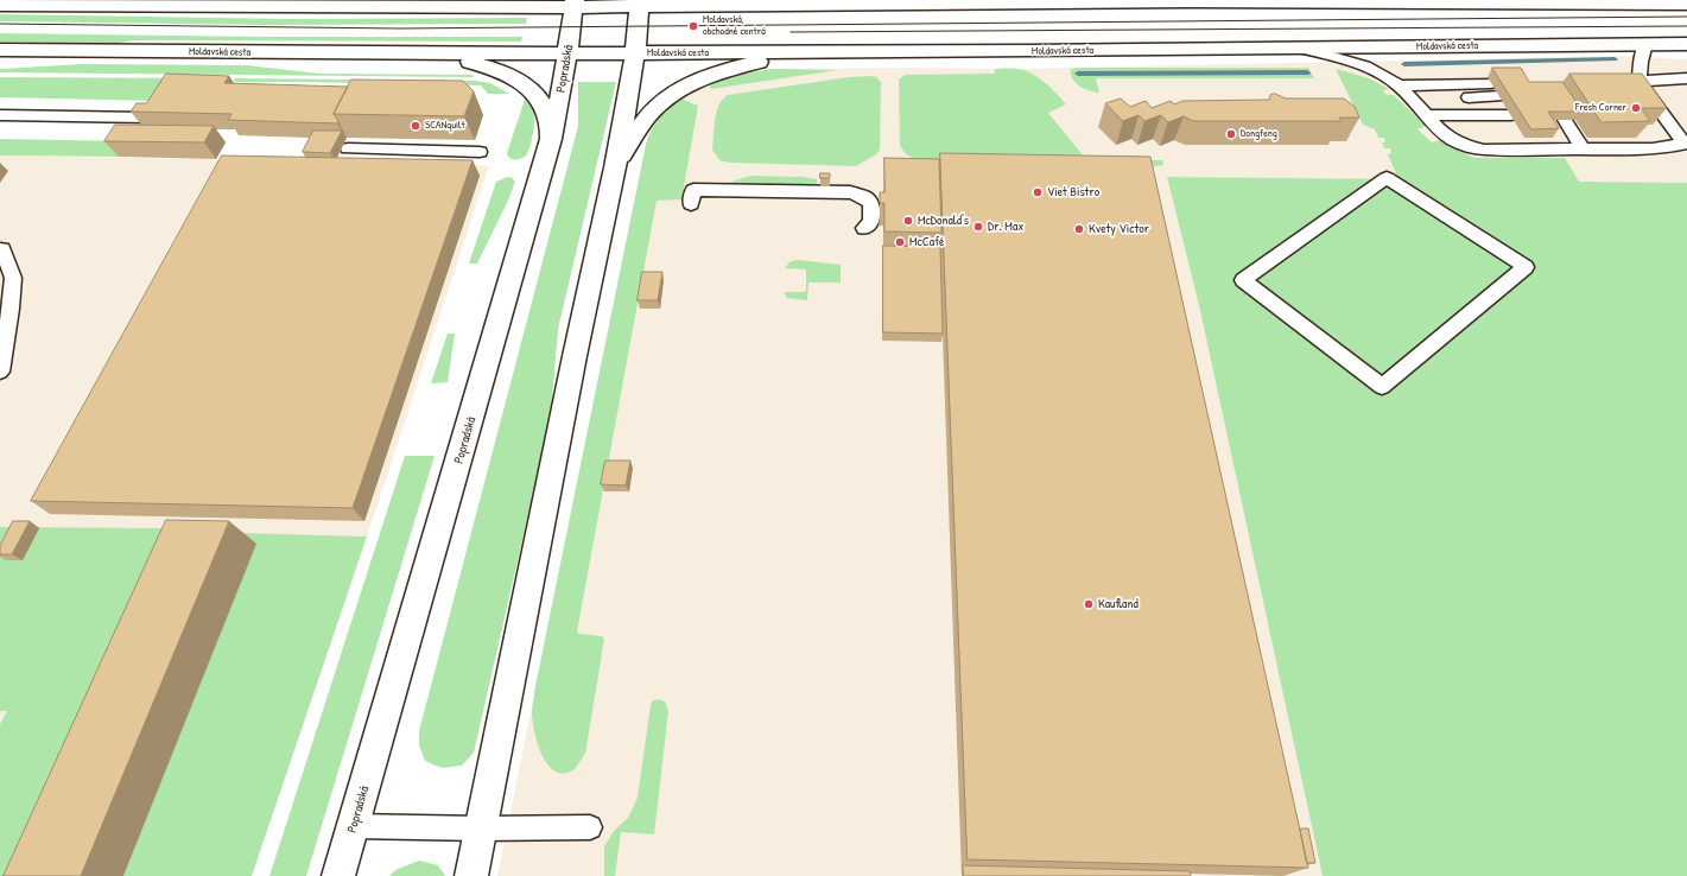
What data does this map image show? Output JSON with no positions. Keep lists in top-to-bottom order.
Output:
{
  "streets": {
    "street": ["Moldavská cesta", "Popradská"]
  },
  "crossings": [
    ["Moldavská cesta", "Popradská"]
  ],
  "places": [
    "Moldavská, obchodné centrá",
    "Fresh Corner",
    "SCANquilt",
    "Dongfeng",
    "Viet Bistro",
    "McDonald's",
    "Dr. Max",
    "Kvety Victor",
    "McCafé",
    "Kaufland"
  ]
}
